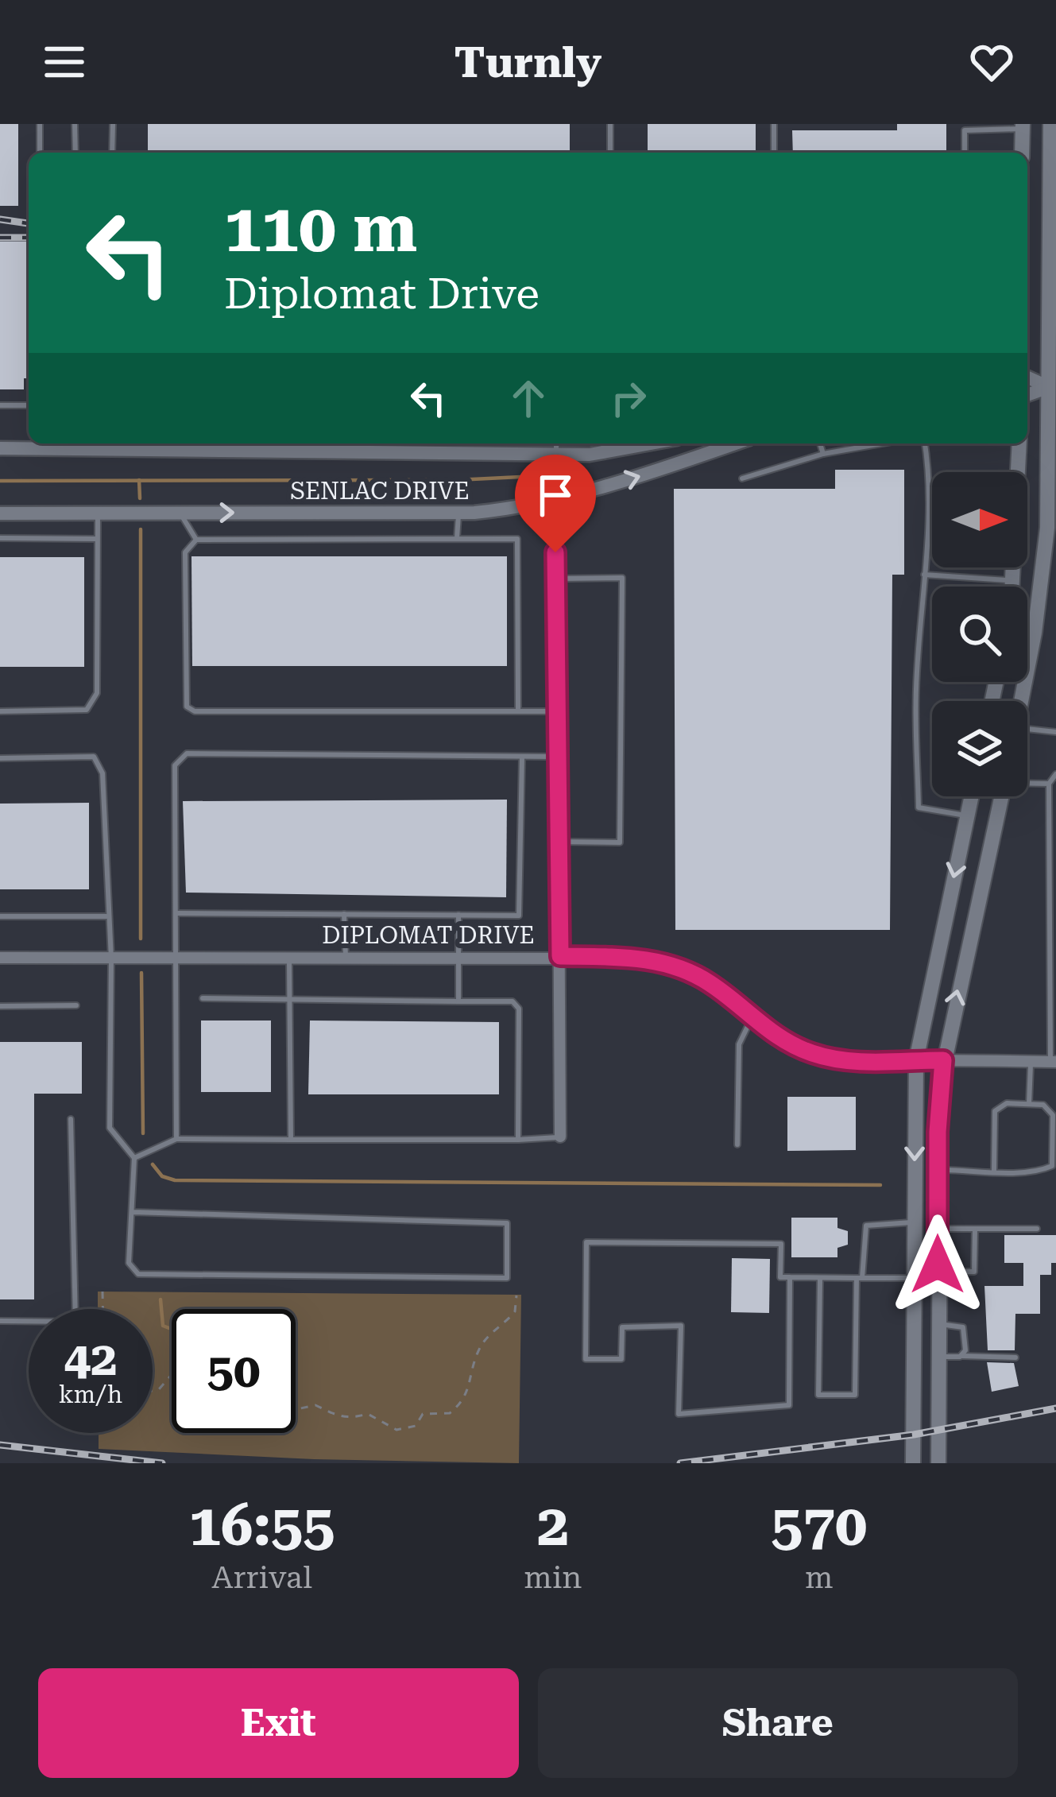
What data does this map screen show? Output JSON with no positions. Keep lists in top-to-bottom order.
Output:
{
  "streets": {
    "street": ["SENLAC DRIVE", "DIPLOMAT DRIVE"]
  },
  "north": "right",
  "page": {
    "header": "Turnly",
    "turn": ["110 m", "Diplomat Drive"],
    "speed": "42 km/h",
    "limit": "50",
    "eta": [
      "16:55",
      "Arrival",
      "2",
      "min",
      "570",
      "m"
    ],
    "buttons": ["Exit", "Share"]
  }
}
